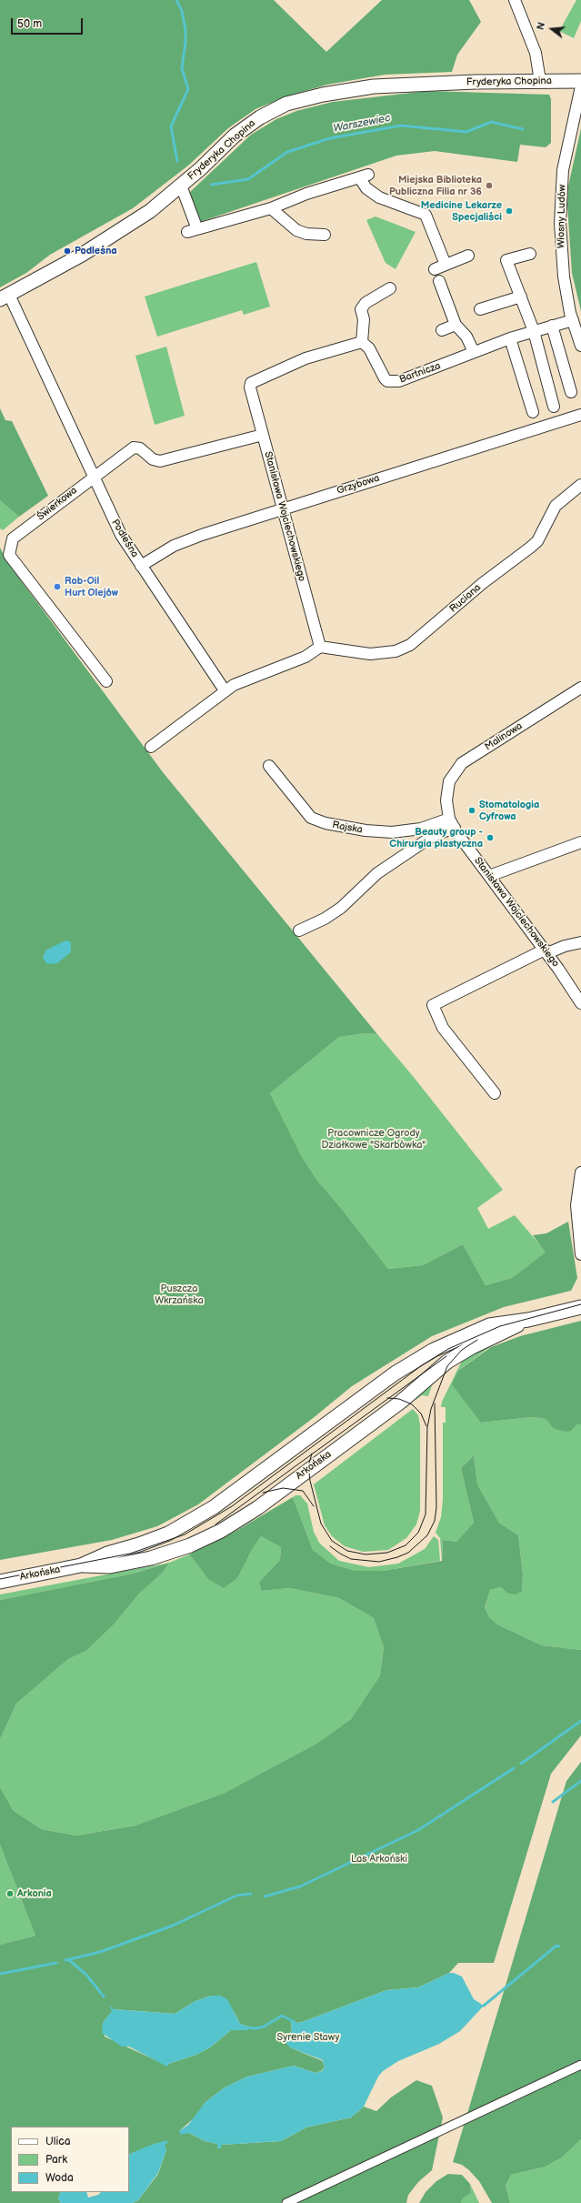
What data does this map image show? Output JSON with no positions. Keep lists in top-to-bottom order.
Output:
{
  "streets": {
    "street": [
      "Fryderyka Chopina",
      "Wiosny Ludów",
      "Bartnicza",
      "Grzybowa",
      "Świerkowa",
      "Stanisława Wojciechowskiego",
      "Podleśna",
      "Ruciana",
      "Malinowa",
      "Rajska",
      "Arkońska"
    ]
  },
  "crossings": [
    ["Fryderyka Chopina", "Podleśna"],
    ["Wiosny Ludów", "Bartnicza"],
    ["Bartnicza", "Stanisława Wojciechowskiego"],
    ["Grzybowa", "Stanisława Wojciechowskiego"],
    ["Grzybowa", "Podleśna"],
    ["Świerkowa", "Stanisława Wojciechowskiego"],
    ["Świerkowa", "Podleśna"],
    ["Stanisława Wojciechowskiego", "Ruciana"],
    ["Stanisława Wojciechowskiego", "Malinowa"],
    ["Stanisława Wojciechowskiego", "Rajska"]
  ],
  "water": ["Warszewiec"],
  "parks": [
    "Pracownicze Ogrody Działkowe \"Skarbówka\"",
    "Puszcza Wkrzańska",
    "Las Arkoński",
    "Syrenie Stawy"
  ],
  "places": [
    "Miejska Biblioteka Publiczna Filia nr 36",
    "Medicine Lekarze Specjaliści",
    "Podleśna",
    "Rob-Oil Hurt Olejów",
    "Stomatologia Cyfrowa",
    "Beauty group - Chirurgia plastyczna",
    "Arkonia"
  ],
  "legend": ["Ulica", "Park", "Woda"],
  "scale_bar": "50 m",
  "north": "left"
}
